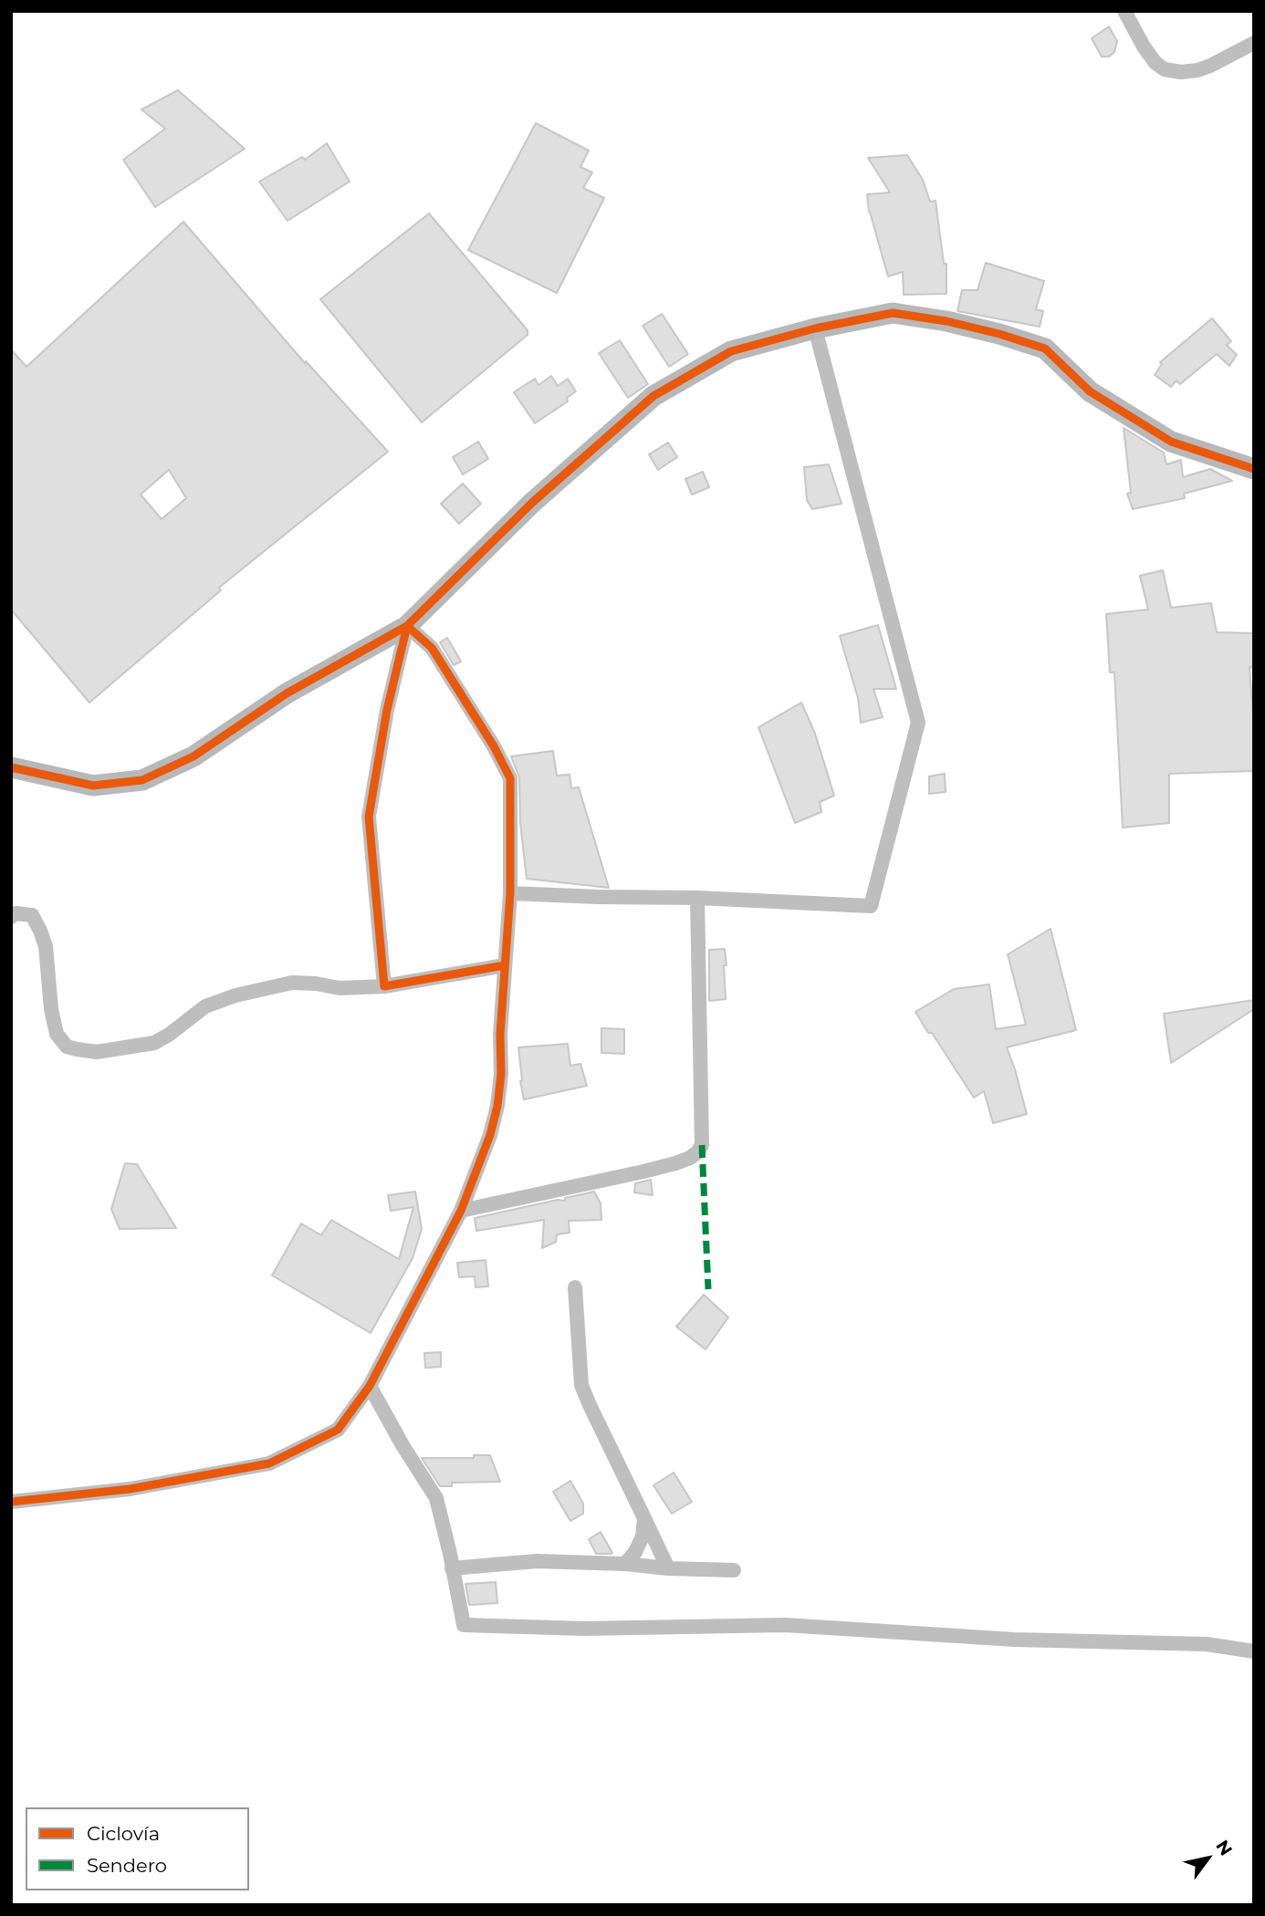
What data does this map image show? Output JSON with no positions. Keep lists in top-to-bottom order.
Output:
{
  "legend": ["Ciclovía", "Sendero"],
  "north": "top right"
}
